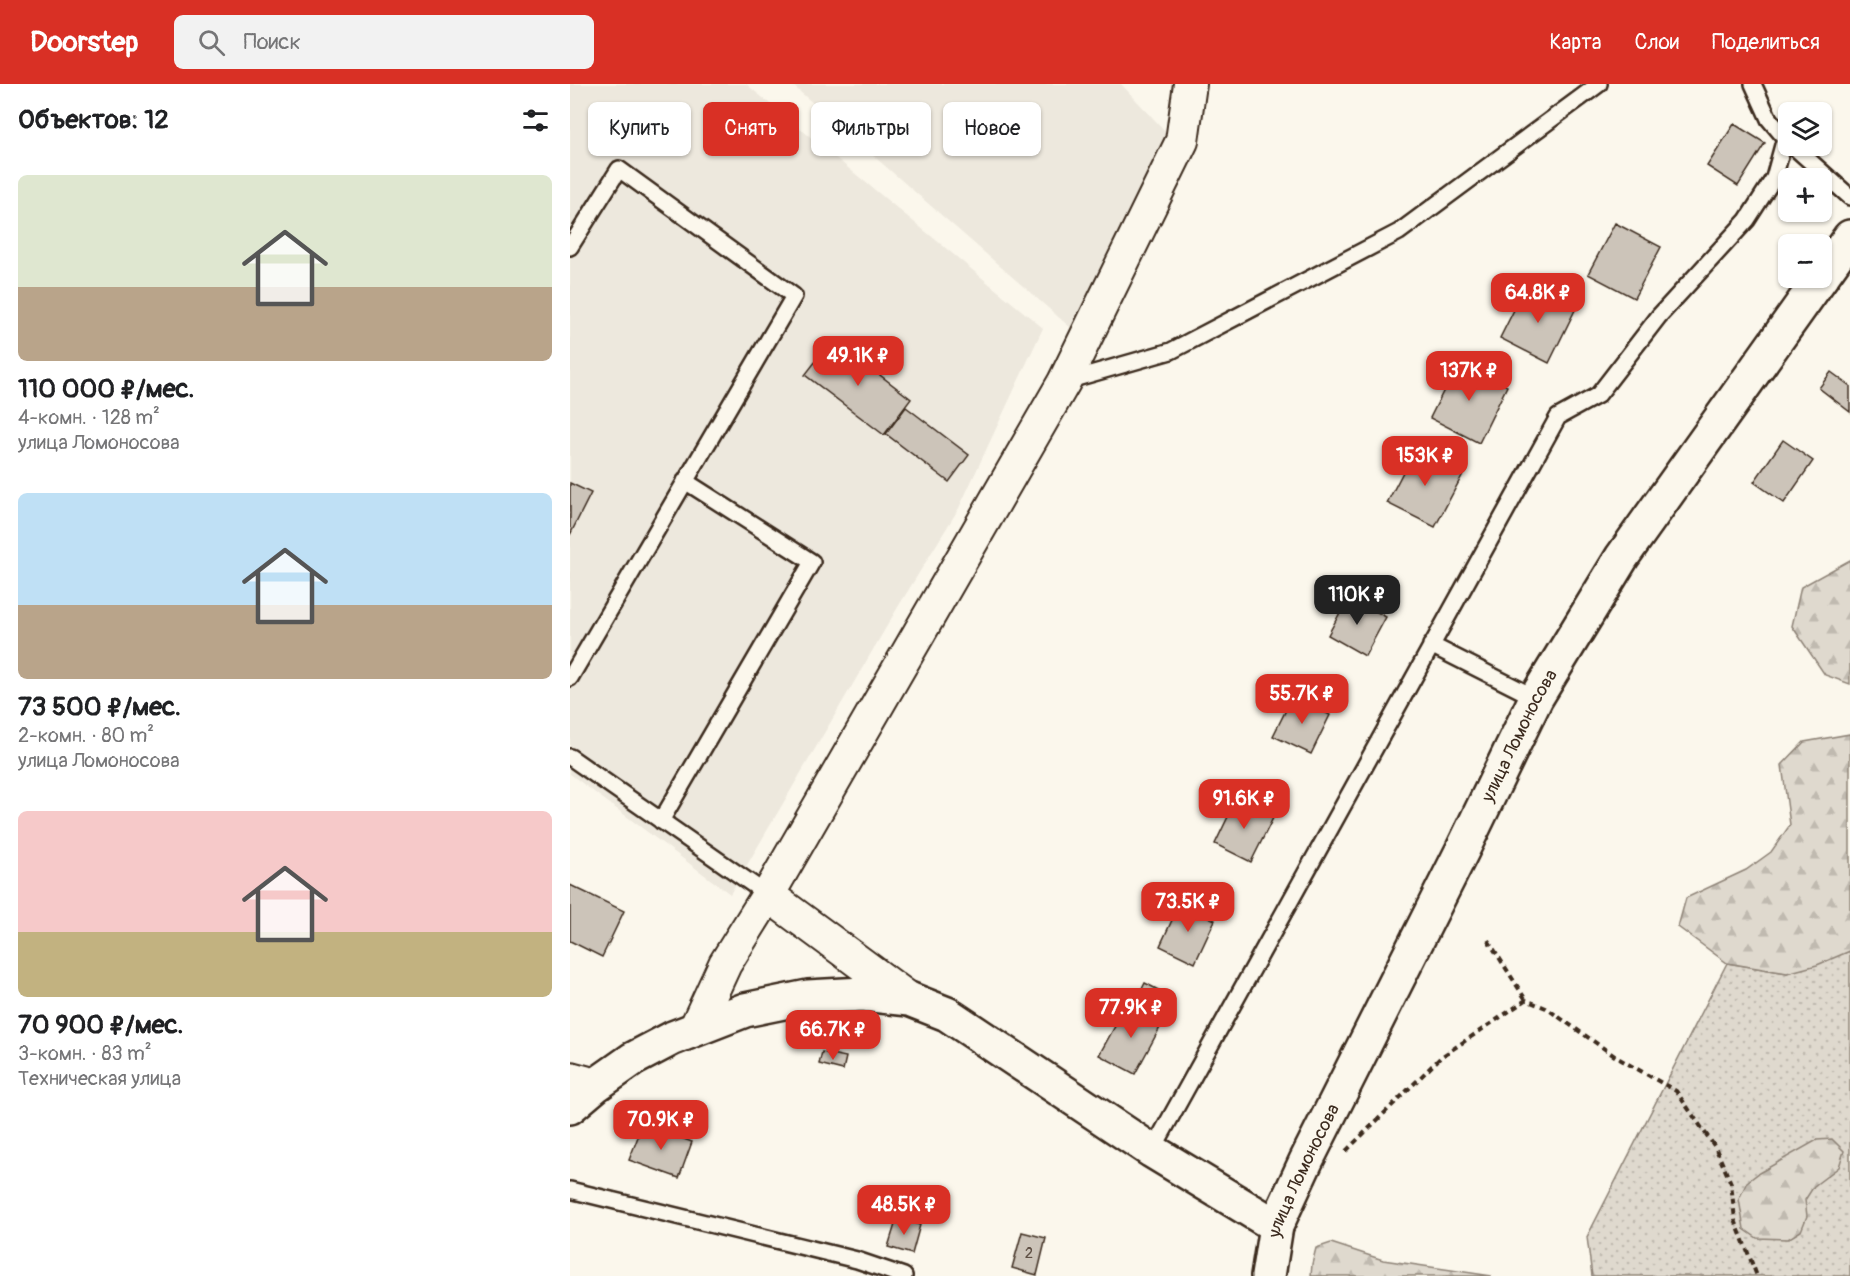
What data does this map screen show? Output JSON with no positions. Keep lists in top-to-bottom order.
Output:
{
  "streets": {
    "main road": ["улица Ломоносова"]
  },
  "house_numbers": ["2"],
  "page": {
    "header": "Doorstep",
    "search": "Поиск",
    "nav": ["Карта", "Слои", "Поделиться"],
    "heading": "Объектов: 12",
    "map_buttons": ["+", "−"],
    "chip": [
      "Купить",
      "Снять",
      "Фильтры",
      "Новое"
    ],
    "list": [
      {
        "name": "110 000 ₽/мес.",
        "note": "4-комн. · 128 m² · улица Ломоносова"
      },
      {
        "name": "73 500 ₽/мес.",
        "note": "2-комн. · 80 m² · улица Ломоносова"
      },
      {
        "name": "70 900 ₽/мес.",
        "note": "3-комн. · 83 m² · Техническая улица"
      }
    ],
    "price": [
      "64.8K ₽",
      "49.1K ₽",
      "137K ₽",
      "153K ₽",
      "110K ₽",
      "55.7K ₽",
      "91.6K ₽",
      "73.5K ₽",
      "77.9K ₽",
      "66.7K ₽",
      "70.9K ₽",
      "48.5K ₽"
    ]
  }
}
